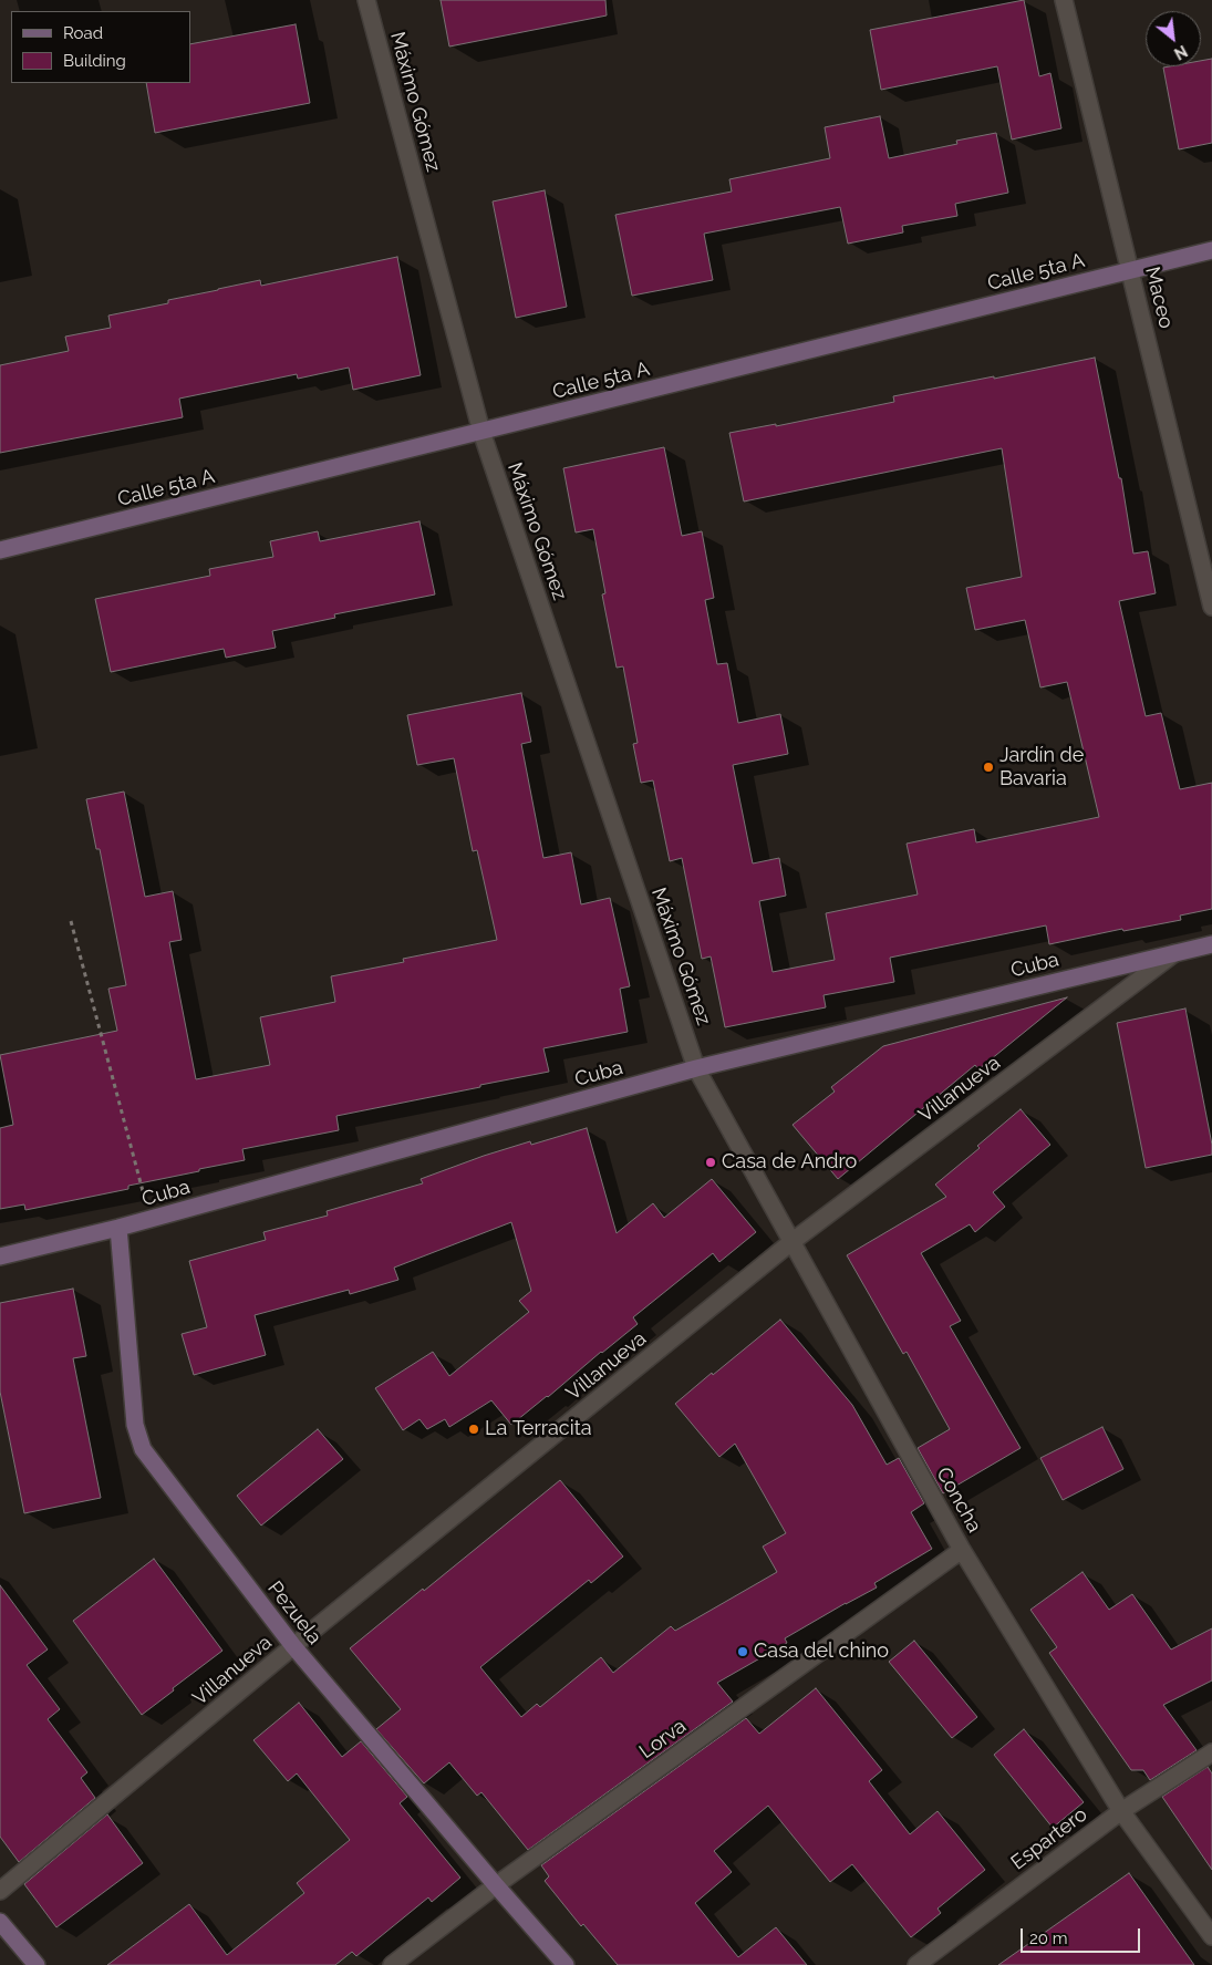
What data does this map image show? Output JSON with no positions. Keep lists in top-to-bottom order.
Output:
{
  "streets": {
    "street": [
      "Máximo Gómez",
      "Calle 5ta A",
      "Maceo",
      "Cuba",
      "Villanueva",
      "Concha",
      "Pezuela",
      "Lorva",
      "Espartero"
    ]
  },
  "crossings": [
    ["Máximo Gómez", "Calle 5ta A"],
    ["Máximo Gómez", "Cuba"],
    ["Máximo Gómez", "Concha"],
    ["Calle 5ta A", "Maceo"],
    ["Cuba", "Villanueva"],
    ["Cuba", "Concha"],
    ["Cuba", "Pezuela"],
    ["Villanueva", "Concha"],
    ["Villanueva", "Pezuela"],
    ["Concha", "Lorva"],
    ["Concha", "Espartero"],
    ["Pezuela", "Lorva"]
  ],
  "places": [
    "Jardín de Bavaria",
    "Casa de Andro",
    "La Terracita",
    "Casa del chino"
  ],
  "legend": ["Road", "Building"],
  "scale_bar": "20 m",
  "north": "bottom right"
}
